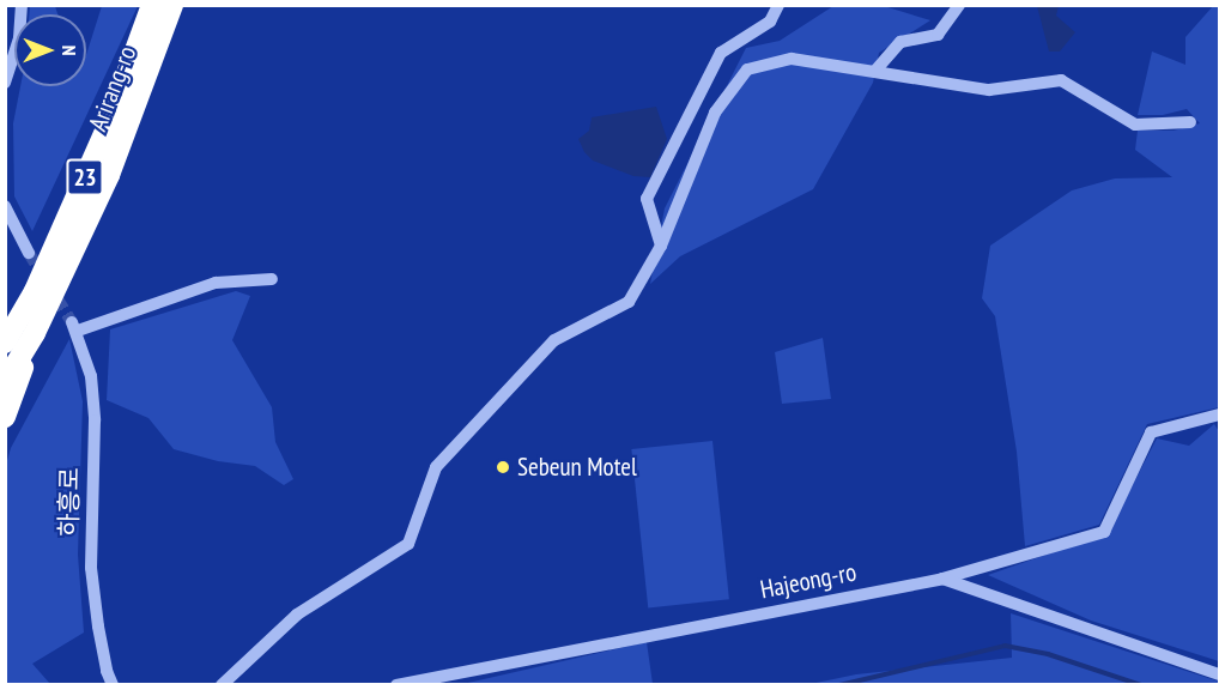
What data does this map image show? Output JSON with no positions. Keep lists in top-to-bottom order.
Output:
{
  "streets": {
    "highway": ["Arirang-ro", "23"],
    "street": ["하흥로", "Hajeong-ro"]
  },
  "crossings": [
    ["Arirang-ro", "23"]
  ],
  "places": ["Sebeun Motel"],
  "north": "right"
}
